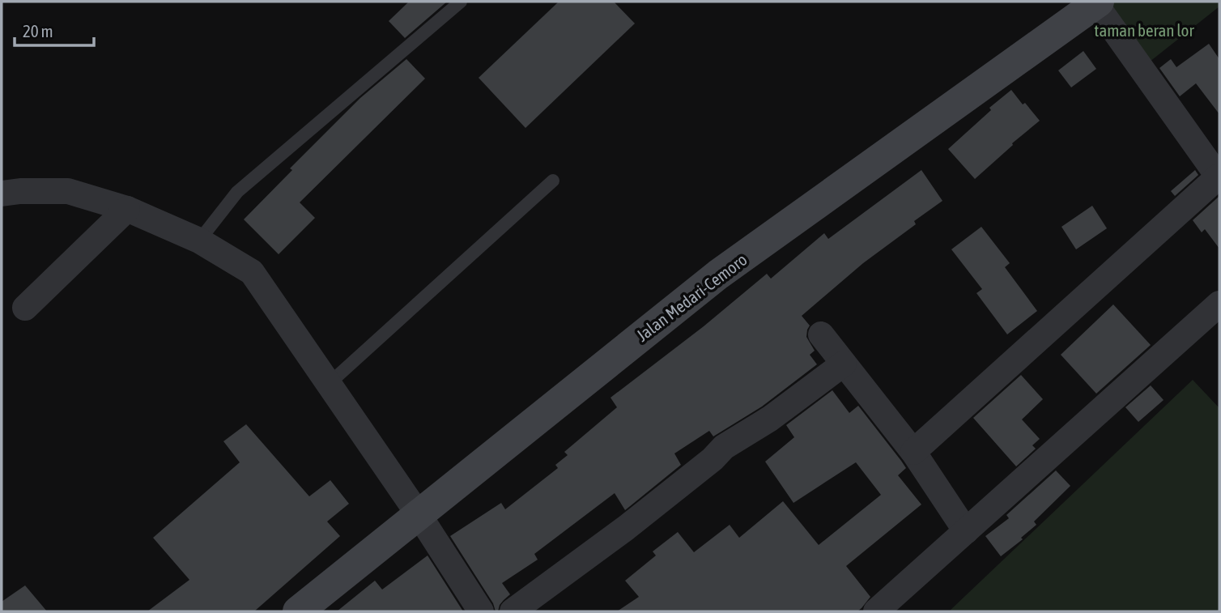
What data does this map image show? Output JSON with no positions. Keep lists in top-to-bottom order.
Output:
{
  "streets": {
    "street": ["Jalan Medari-Cemoro"]
  },
  "parks": ["taman beran lor"],
  "scale_bar": "20 m"
}
